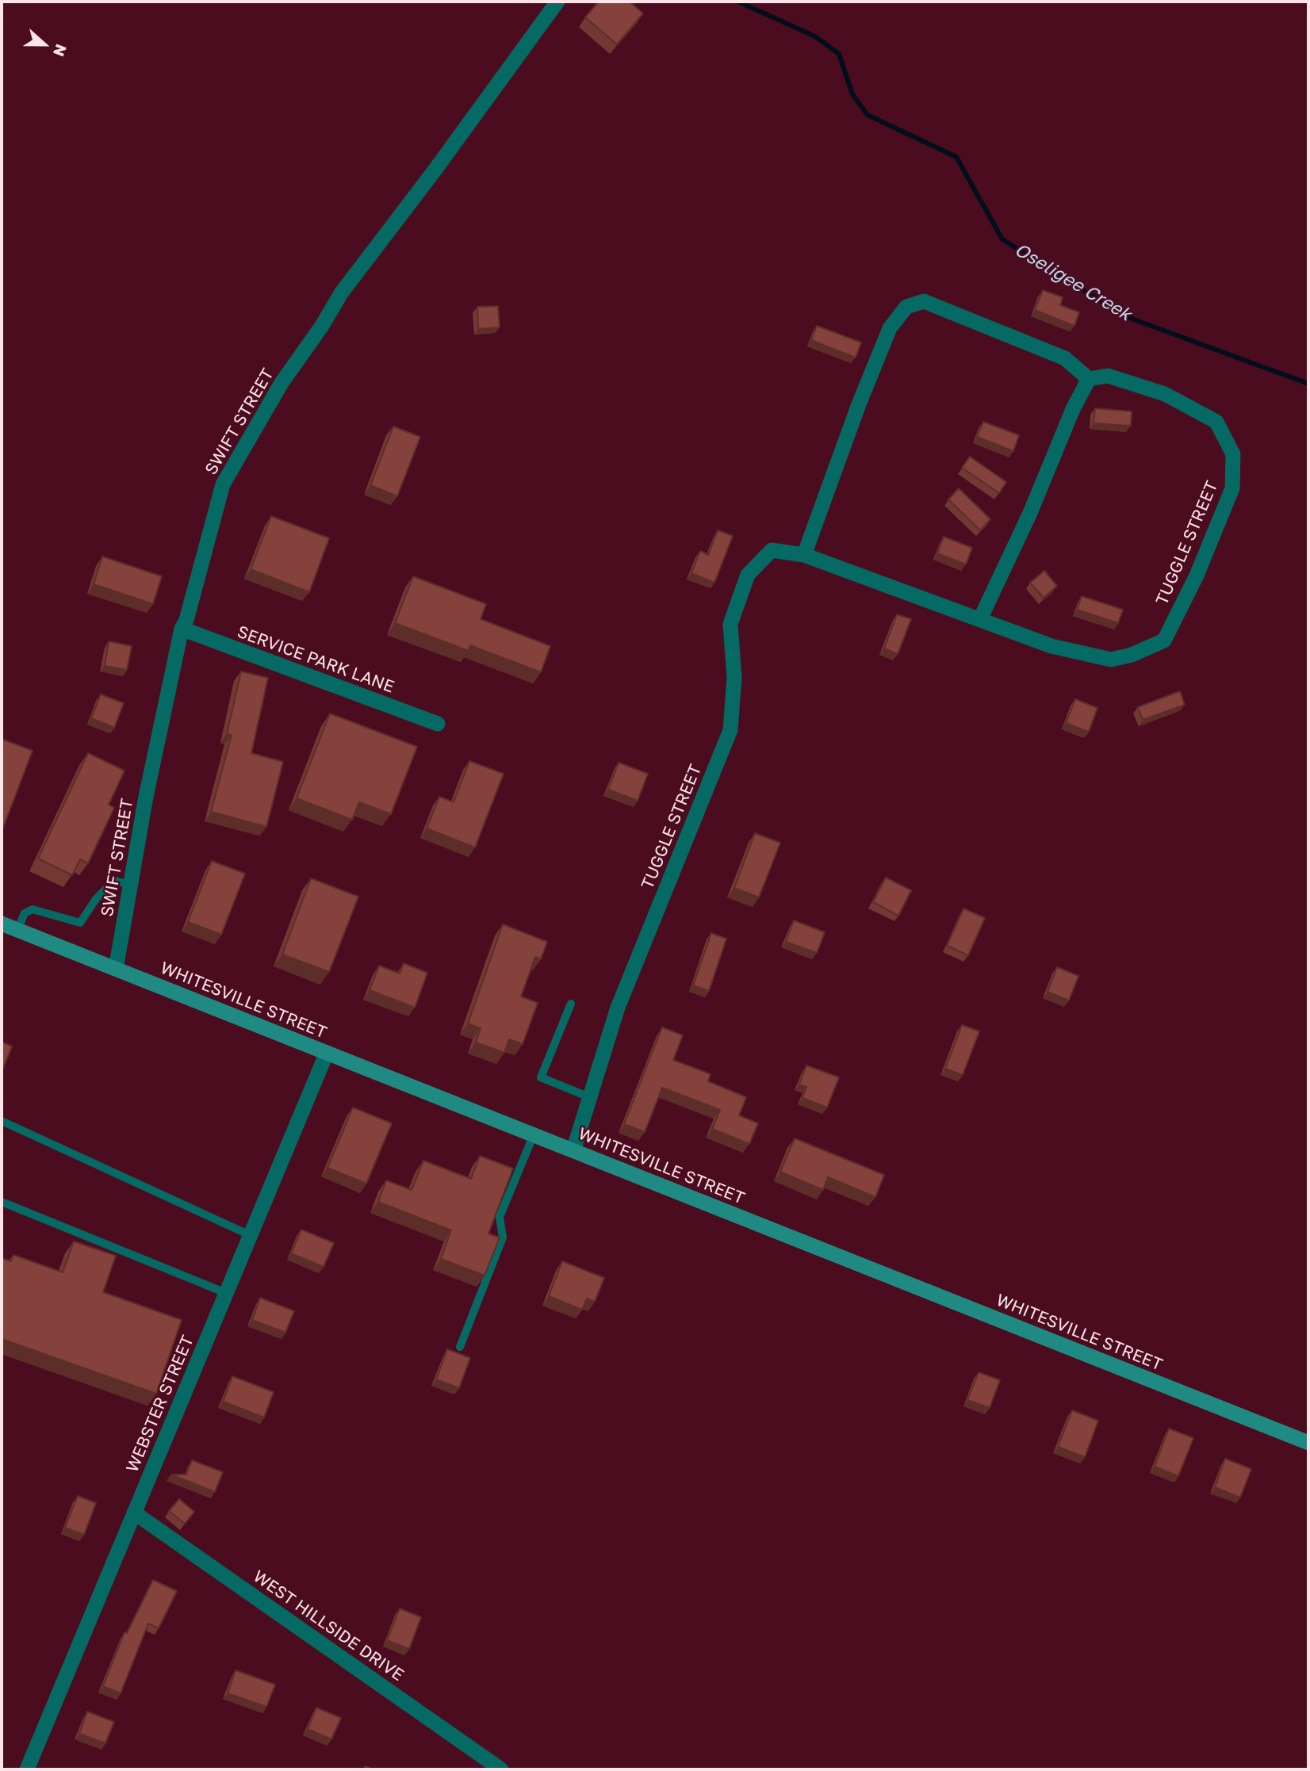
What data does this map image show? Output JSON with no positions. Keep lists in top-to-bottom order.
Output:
{
  "streets": {
    "main road": ["WHITESVILLE STREET"],
    "street": [
      "SWIFT STREET",
      "TUGGLE STREET",
      "SERVICE PARK LANE",
      "WEBSTER STREET",
      "WEST HILLSIDE DRIVE"
    ]
  },
  "crossings": [
    ["SWIFT STREET", "SERVICE PARK LANE"],
    ["SWIFT STREET", "WHITESVILLE STREET"],
    ["TUGGLE STREET", "WHITESVILLE STREET"],
    ["WHITESVILLE STREET", "WEBSTER STREET"],
    ["WEBSTER STREET", "WEST HILLSIDE DRIVE"]
  ],
  "water": ["Oseligee Creek"],
  "north": "right"
}
